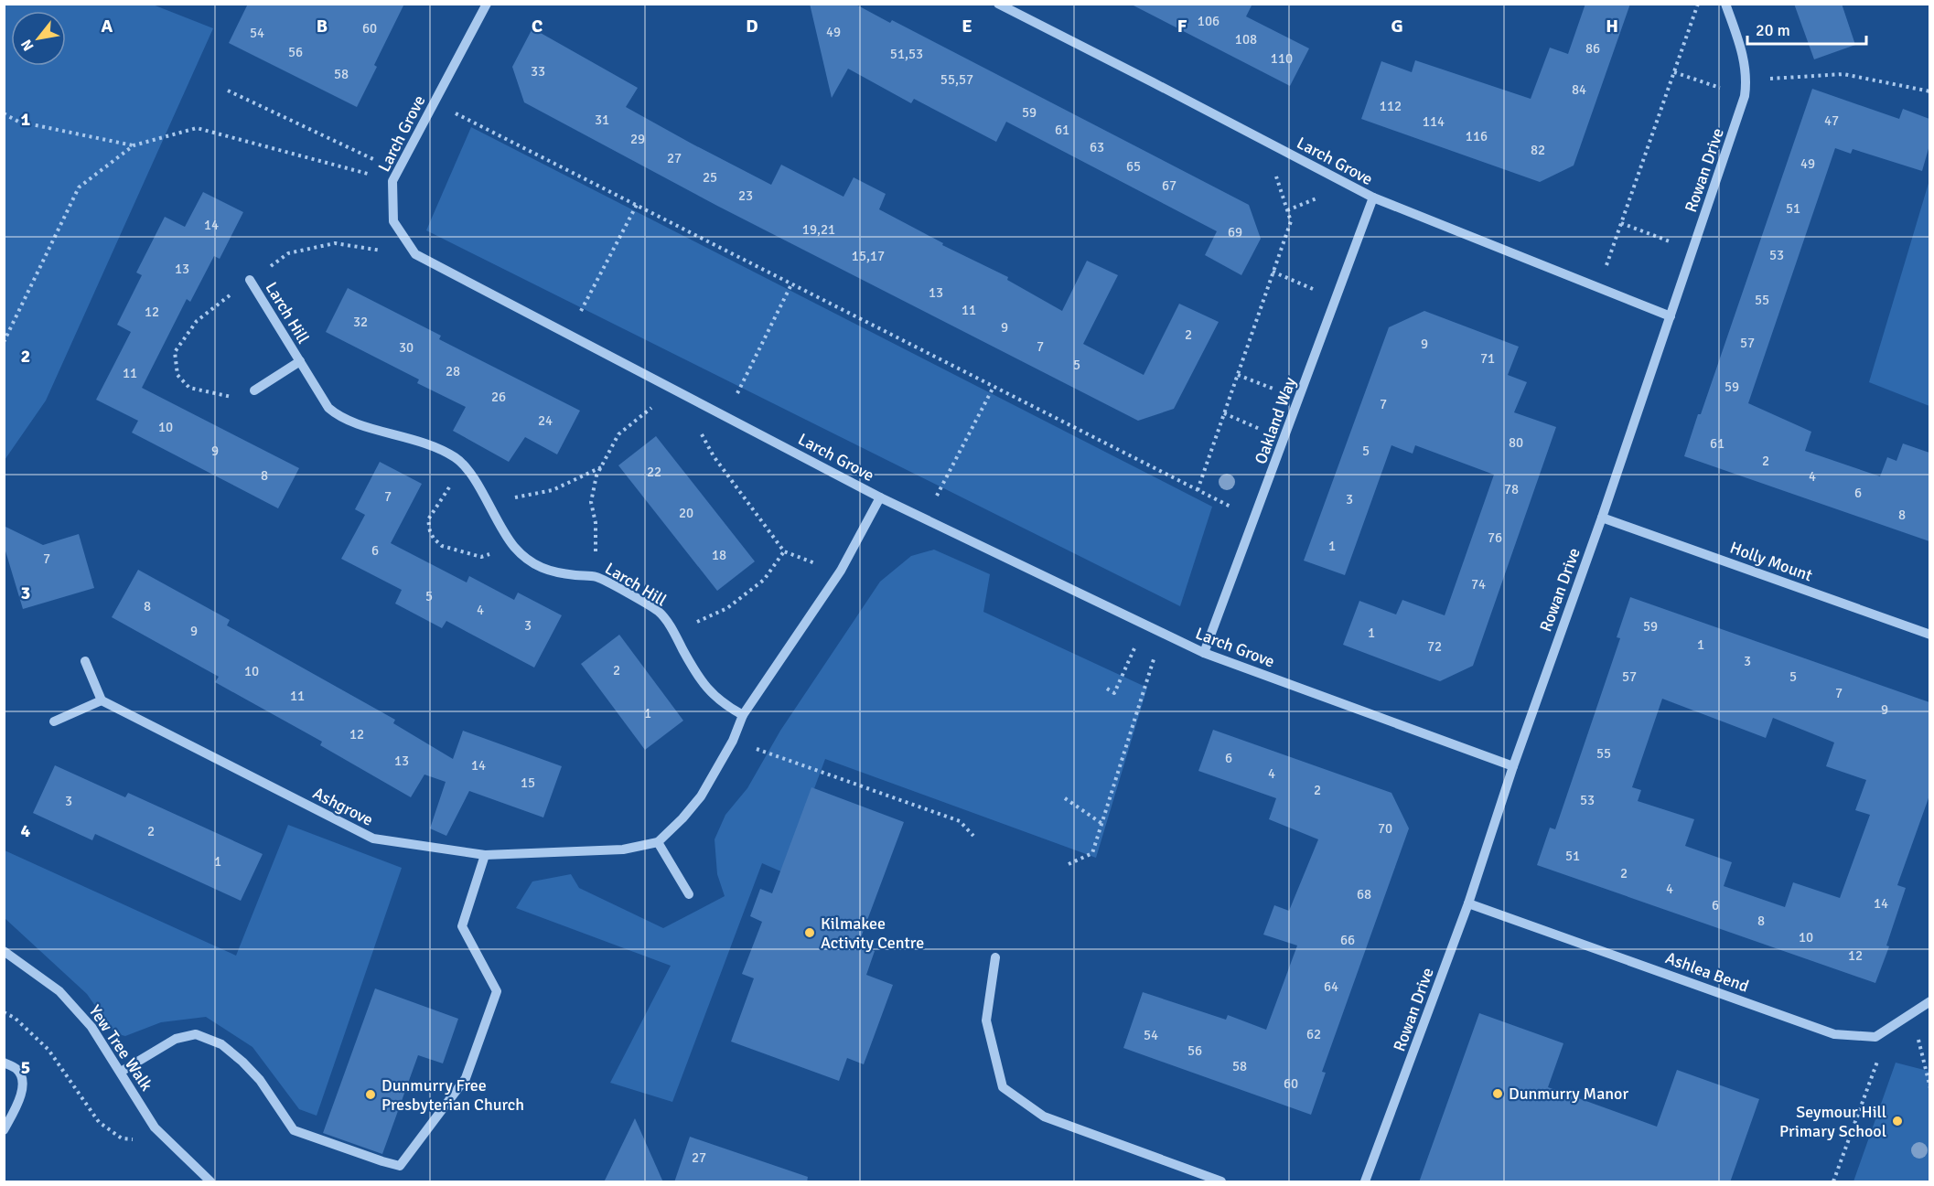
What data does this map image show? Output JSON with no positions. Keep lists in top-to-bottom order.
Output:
{
  "streets": {
    "street": [
      "Larch Grove",
      "Rowan Drive",
      "Larch Hill",
      "Oakland Way",
      "Holly Mount",
      "Ashgrove",
      "Ashlea Bend",
      "Yew Tree Walk"
    ]
  },
  "crossings": [
    ["Larch Grove", "Rowan Drive"],
    ["Larch Grove", "Oakland Way"],
    ["Rowan Drive", "Holly Mount"],
    ["Rowan Drive", "Ashlea Bend"]
  ],
  "places": [
    "Kilmakee Activity Centre",
    "Dunmurry Manor",
    "Dunmurry Free Presbyterian Church",
    "Seymour Hill Primary School"
  ],
  "house_numbers": [
    "106",
    "60",
    "49",
    "54",
    "108",
    "86",
    "56",
    "51,53",
    "110",
    "33",
    "58",
    "55,57",
    "84",
    "112",
    "59",
    "31",
    "47",
    "114",
    "61",
    "116",
    "29",
    "63",
    "82",
    "27",
    "49",
    "65",
    "25",
    "67",
    "23",
    "51",
    "14",
    "19,21",
    "69",
    "53",
    "15,17",
    "13",
    "13",
    "55",
    "11",
    "12",
    "32",
    "9",
    "2",
    "57",
    "9",
    "7",
    "30",
    "71",
    "5",
    "28",
    "11",
    "59",
    "26",
    "7",
    "24",
    "10",
    "80",
    "61",
    "9",
    "5",
    "2",
    "22",
    "8",
    "4",
    "78",
    "6",
    "7",
    "3",
    "20",
    "8",
    "76",
    "1",
    "6",
    "18",
    "7",
    "74",
    "5",
    "8",
    "4",
    "3",
    "59",
    "9",
    "1",
    "1",
    "72",
    "3",
    "2",
    "10",
    "57",
    "5",
    "7",
    "11",
    "9",
    "1",
    "12",
    "55",
    "6",
    "13",
    "14",
    "4",
    "15",
    "2",
    "53",
    "3",
    "70",
    "2",
    "51",
    "1",
    "2",
    "4",
    "68",
    "14",
    "6",
    "8",
    "10",
    "66",
    "12",
    "64",
    "62",
    "54",
    "56",
    "58",
    "60",
    "27"
  ],
  "scale_bar": "20 m",
  "north": "bottom left",
  "grid": {
    "columns": [
      "A",
      "B",
      "C",
      "D",
      "E",
      "F",
      "G",
      "H"
    ],
    "rows": [
      "1",
      "2",
      "3",
      "4",
      "5"
    ]
  }
}
